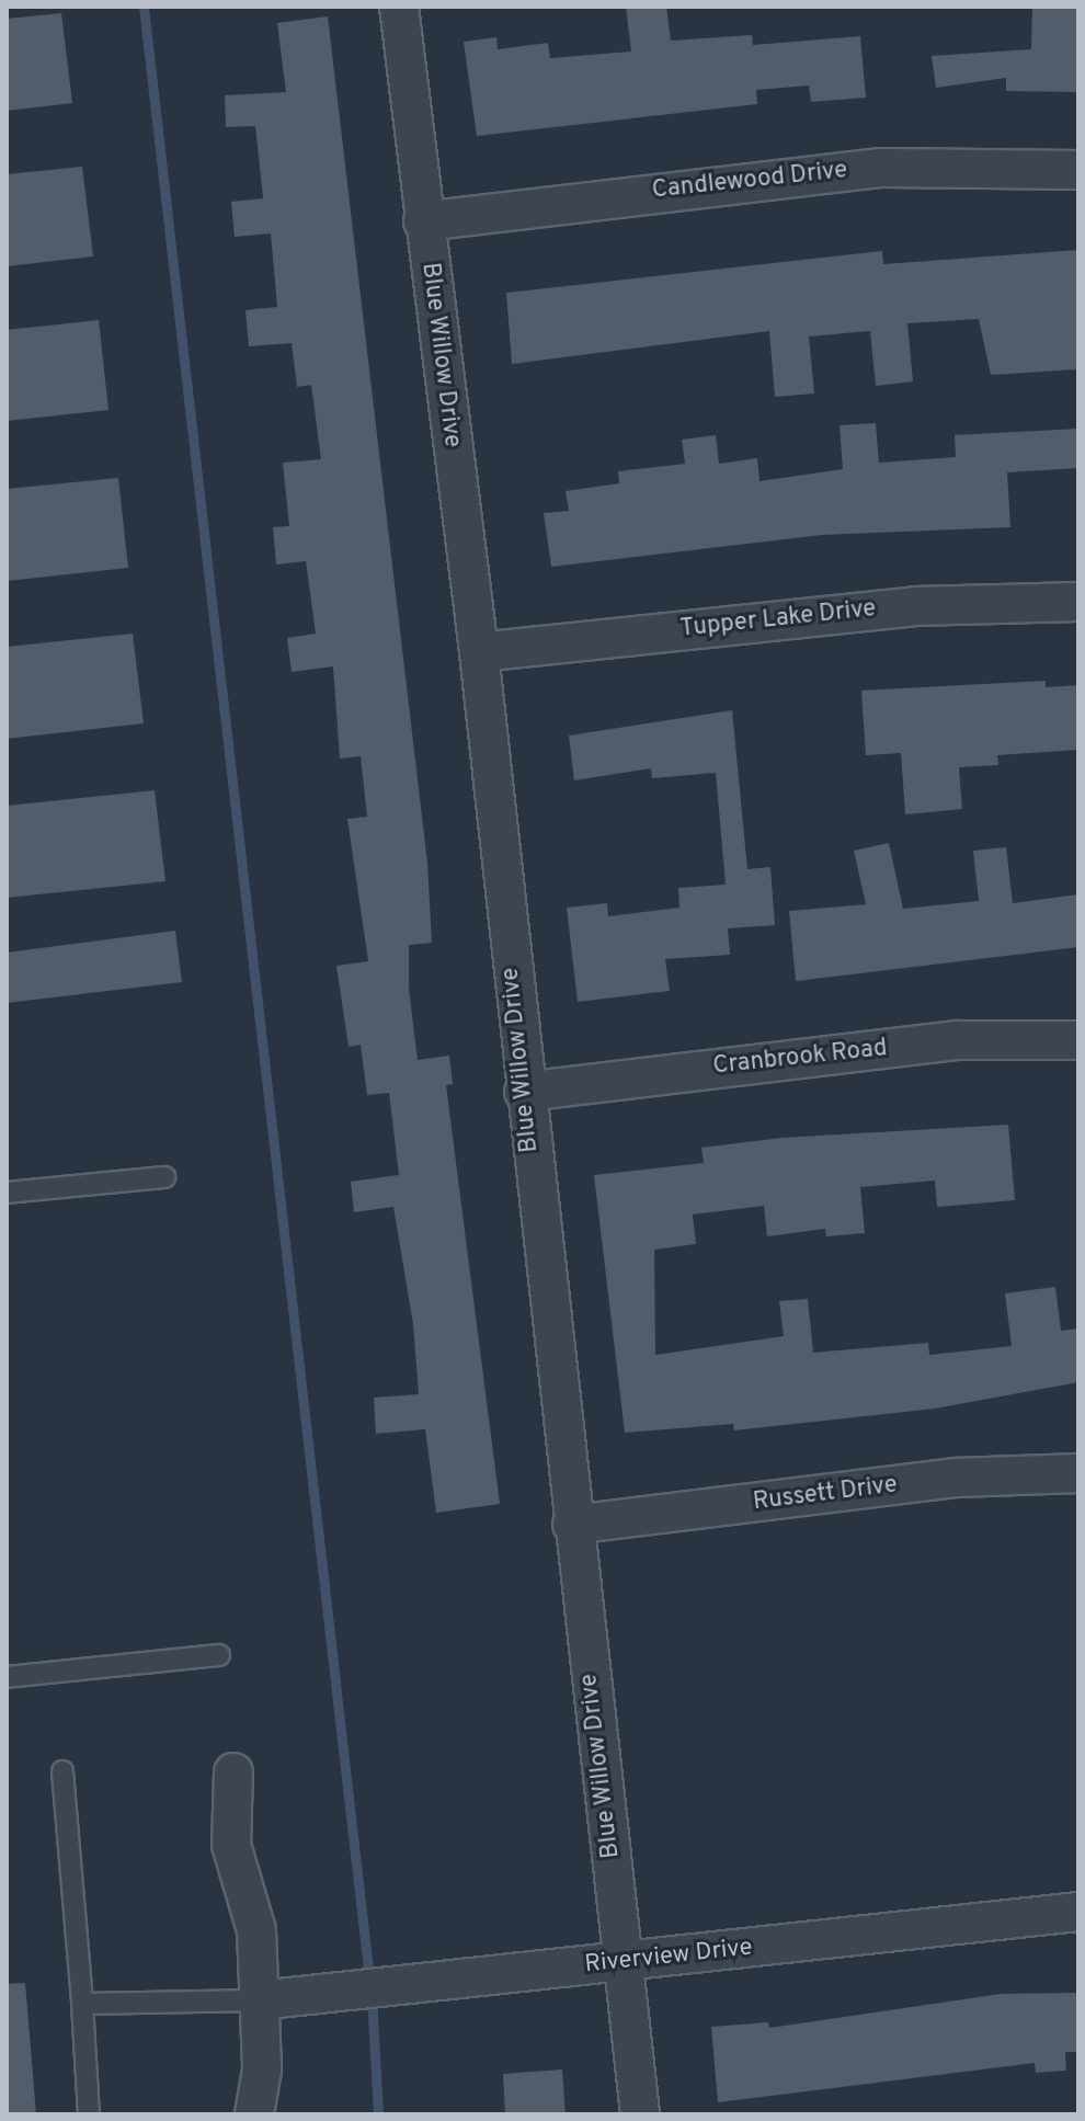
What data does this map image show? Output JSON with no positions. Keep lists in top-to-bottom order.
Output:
{
  "streets": {
    "street": [
      "Candlewood Drive",
      "Blue Willow Drive",
      "Tupper Lake Drive",
      "Cranbrook Road",
      "Russett Drive",
      "Riverview Drive"
    ]
  },
  "crossings": [
    ["Candlewood Drive", "Blue Willow Drive"],
    ["Blue Willow Drive", "Tupper Lake Drive"],
    ["Blue Willow Drive", "Cranbrook Road"],
    ["Blue Willow Drive", "Russett Drive"],
    ["Blue Willow Drive", "Riverview Drive"]
  ]
}
